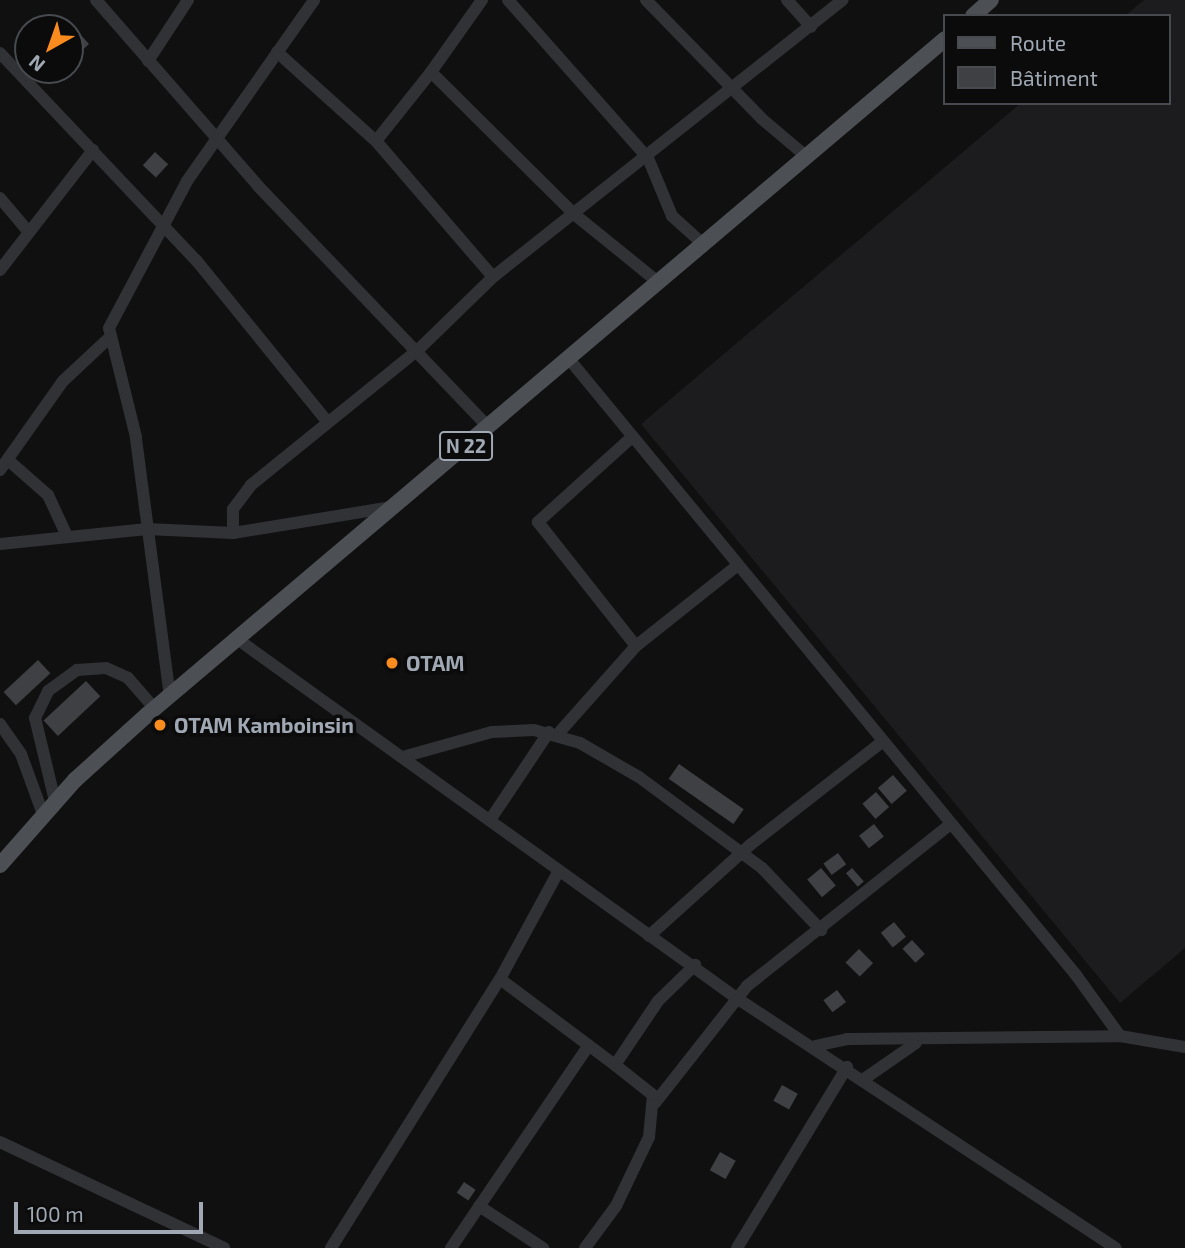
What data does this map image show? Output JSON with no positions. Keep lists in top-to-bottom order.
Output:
{
  "streets": {
    "main road": ["N 22"]
  },
  "places": ["OTAM", "OTAM Kamboinsin"],
  "legend": ["Route", "Bâtiment"],
  "scale_bar": "100 m",
  "north": "bottom left"
}
